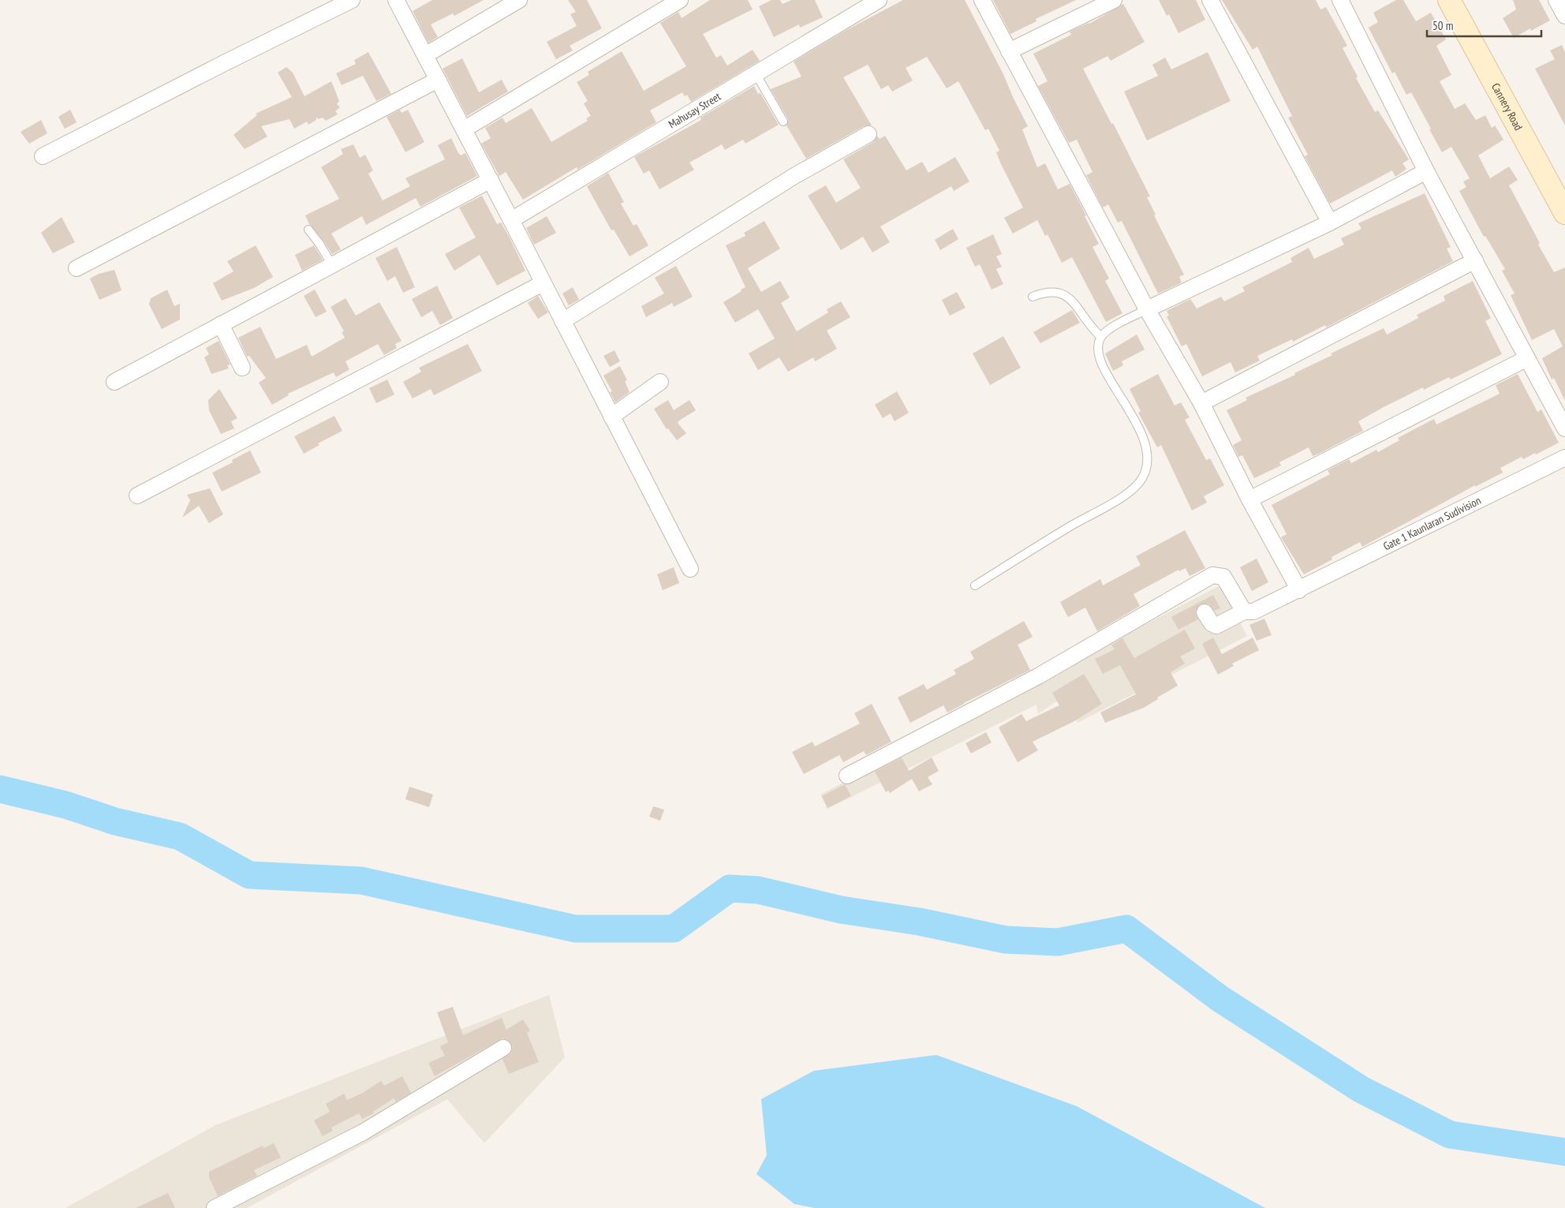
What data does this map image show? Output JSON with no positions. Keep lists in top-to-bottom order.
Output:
{
  "streets": {
    "main road": ["Cannery Road"],
    "street": ["Mahusay Street", "Gate 1 Kaunlaran Sudivision"]
  },
  "scale_bar": "50 m"
}
